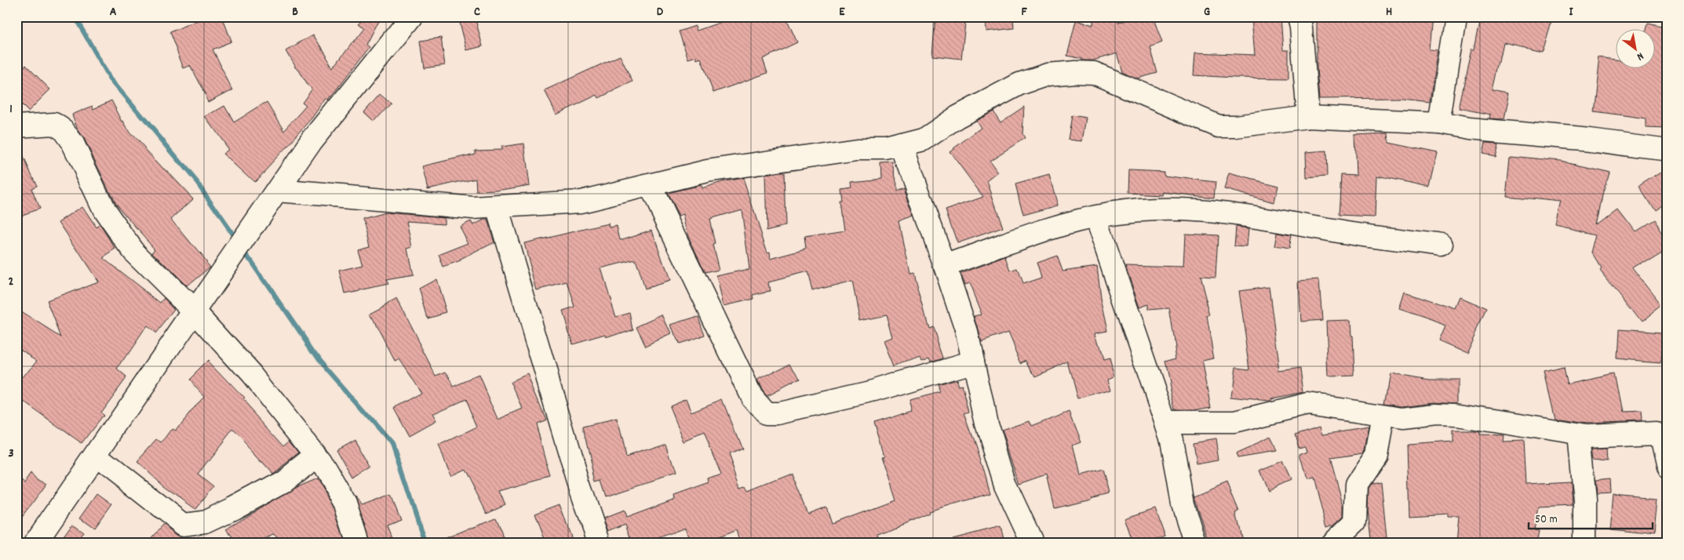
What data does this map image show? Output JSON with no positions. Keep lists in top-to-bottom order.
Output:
{
  "scale_bar": "50 m",
  "north": "bottom right",
  "grid": {
    "columns": [
      "A",
      "B",
      "C",
      "D",
      "E",
      "F",
      "G",
      "H",
      "I"
    ],
    "rows": ["1", "2", "3"]
  }
}
